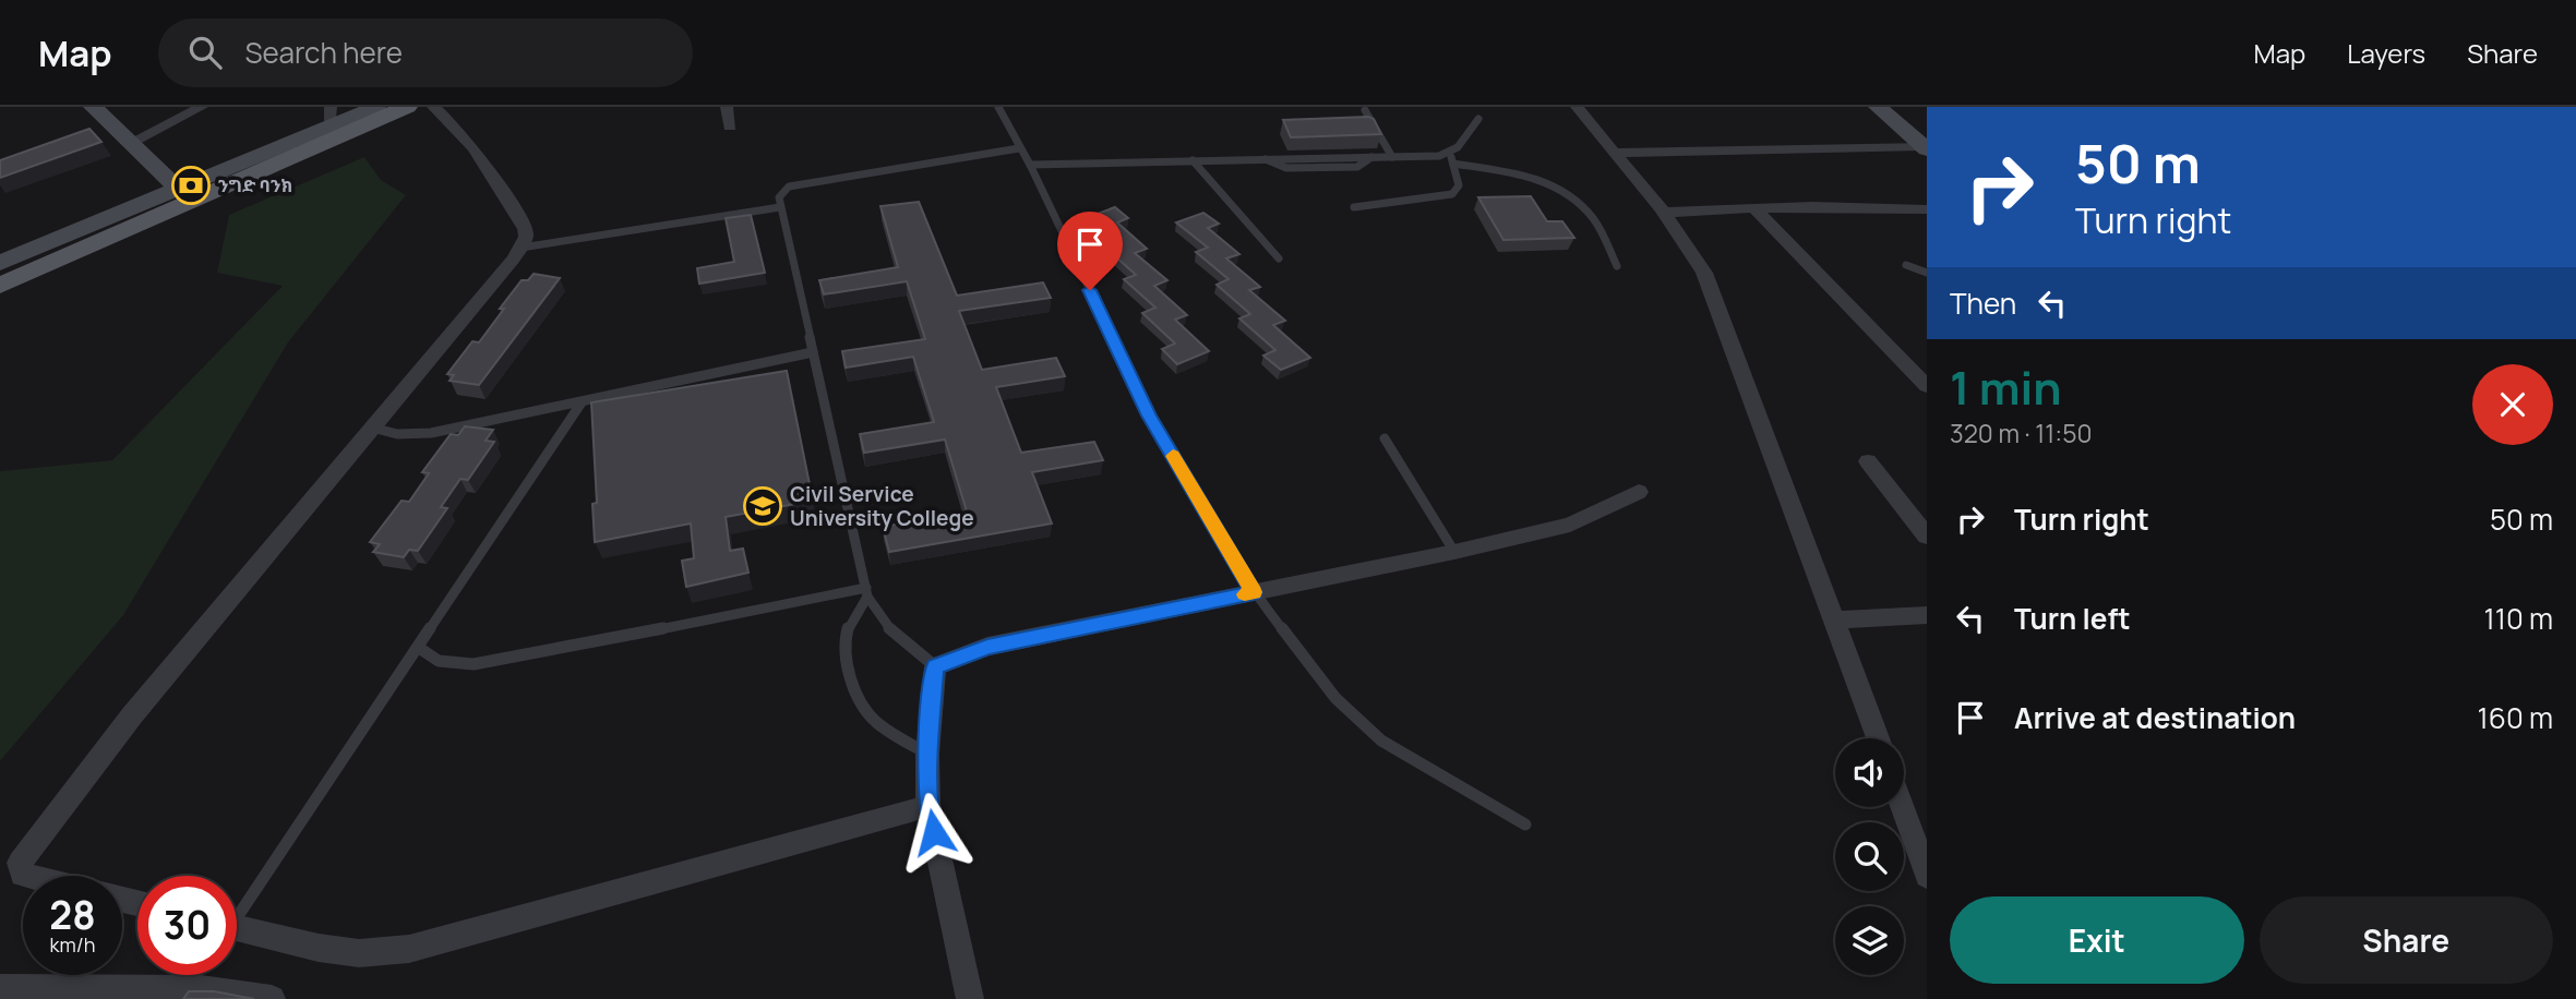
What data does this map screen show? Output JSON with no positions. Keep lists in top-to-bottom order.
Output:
{
  "places": {
    "bank": ["ንግድ ባንክ"],
    "school or university": ["Civil Service University College"]
  },
  "page": {
    "header": "Map",
    "search": "Search here",
    "nav": ["Map", "Layers", "Share"],
    "turn": ["50 m", "Turn right"],
    "then": "Then",
    "heading": ["1 min", "320 m · 11:50"],
    "list": [
      {
        "name": "Turn right",
        "value": "50 m"
      },
      {
        "name": "Turn left",
        "value": "110 m"
      },
      {
        "name": "Arrive at destination",
        "value": "160 m"
      }
    ],
    "speed": "28 km/h",
    "limit": "30",
    "buttons": ["Exit", "Share"]
  }
}
